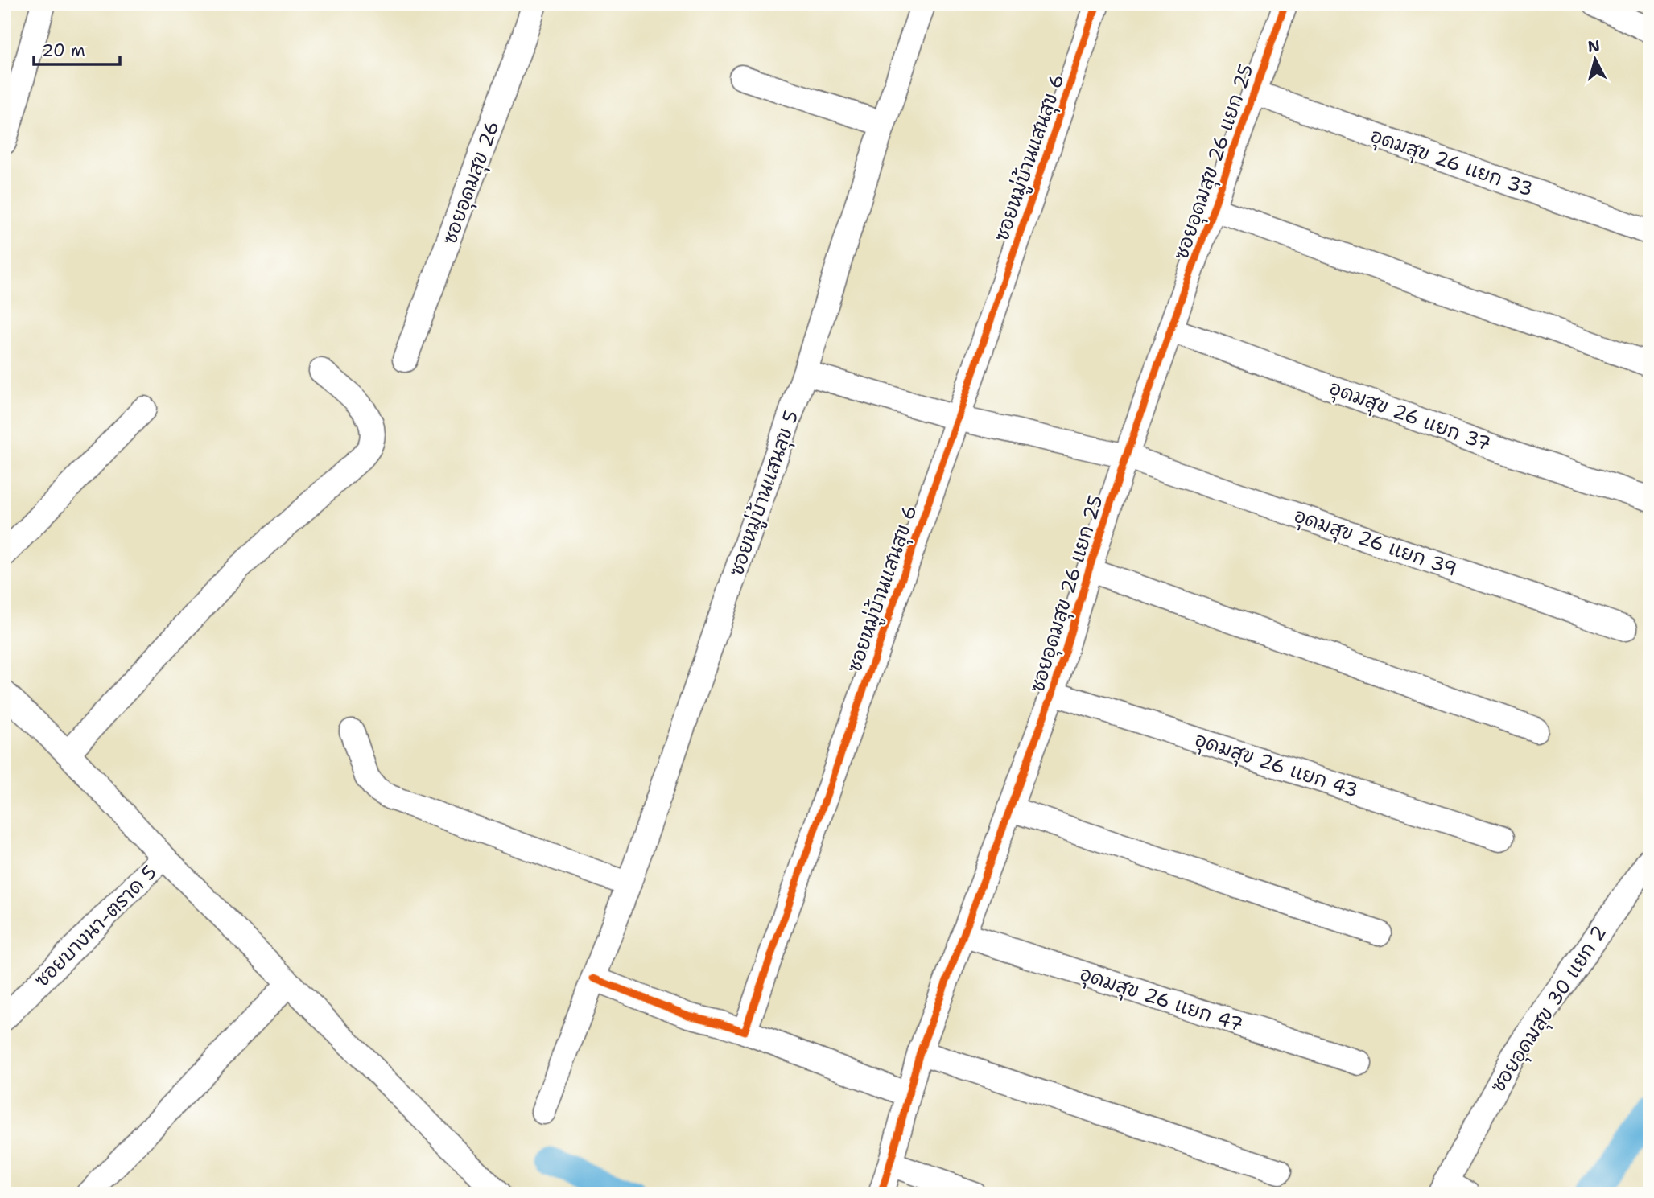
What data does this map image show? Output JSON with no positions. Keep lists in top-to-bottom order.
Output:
{
  "streets": {
    "street": [
      "ซอยหมู่บ้านแสนสุข 6",
      "ซอยอุดมสุข 26 แยก 25",
      "อุดมสุข 26 แยก 33",
      "ซอยอุดมสุข 26",
      "อุดมสุข 26 แยก 37",
      "ซอยหมู่บ้านแสนสุข 5",
      "อุดมสุข 26 แยก 39",
      "อุดมสุข 26 แยก 43",
      "ซอยบางนา-ตราด 5",
      "อุดมสุข 26 แยก 47",
      "ซอยอุดมสุข 30 แยก 2"
    ]
  },
  "crossings": [
    ["ซอยหมู่บ้านแสนสุข 6", "อุดมสุข 26 แยก 39"],
    ["ซอยอุดมสุข 26 แยก 25", "อุดมสุข 26 แยก 33"],
    ["ซอยอุดมสุข 26 แยก 25", "อุดมสุข 26 แยก 37"],
    ["ซอยอุดมสุข 26 แยก 25", "อุดมสุข 26 แยก 39"],
    ["ซอยอุดมสุข 26 แยก 25", "อุดมสุข 26 แยก 43"],
    ["ซอยอุดมสุข 26 แยก 25", "อุดมสุข 26 แยก 47"],
    ["ซอยหมู่บ้านแสนสุข 5", "อุดมสุข 26 แยก 39"]
  ],
  "scale_bar": "20 m",
  "north": "top"
}
